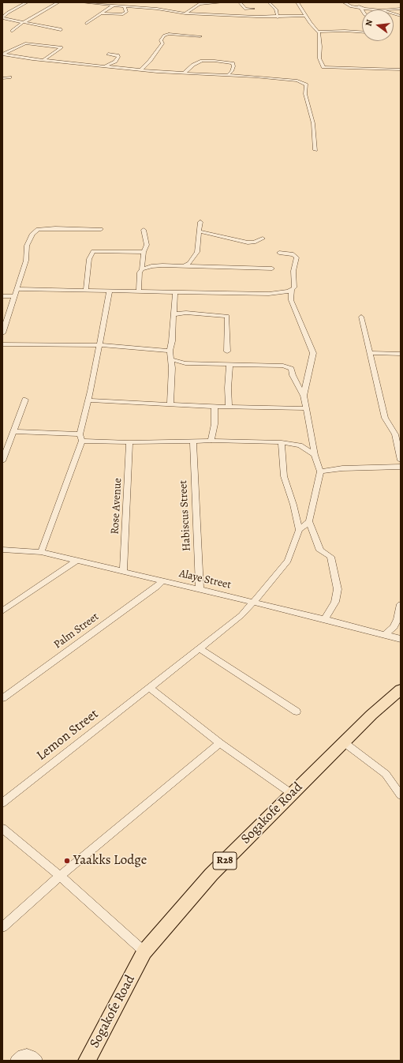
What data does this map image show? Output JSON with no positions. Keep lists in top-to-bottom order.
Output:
{
  "streets": {
    "main road": ["Sogakofe Road", "R28"],
    "street": [
      "Rose Avenue",
      "Habiscus Street",
      "Alaye Street",
      "Palm Street",
      "Lemon Street"
    ]
  },
  "crossings": [
    ["Rose Avenue", "Alaye Street"],
    ["Habiscus Street", "Alaye Street"],
    ["Alaye Street", "Palm Street"],
    ["Alaye Street", "Lemon Street"]
  ],
  "places": ["Yaakks Lodge"],
  "north": "left"
}
